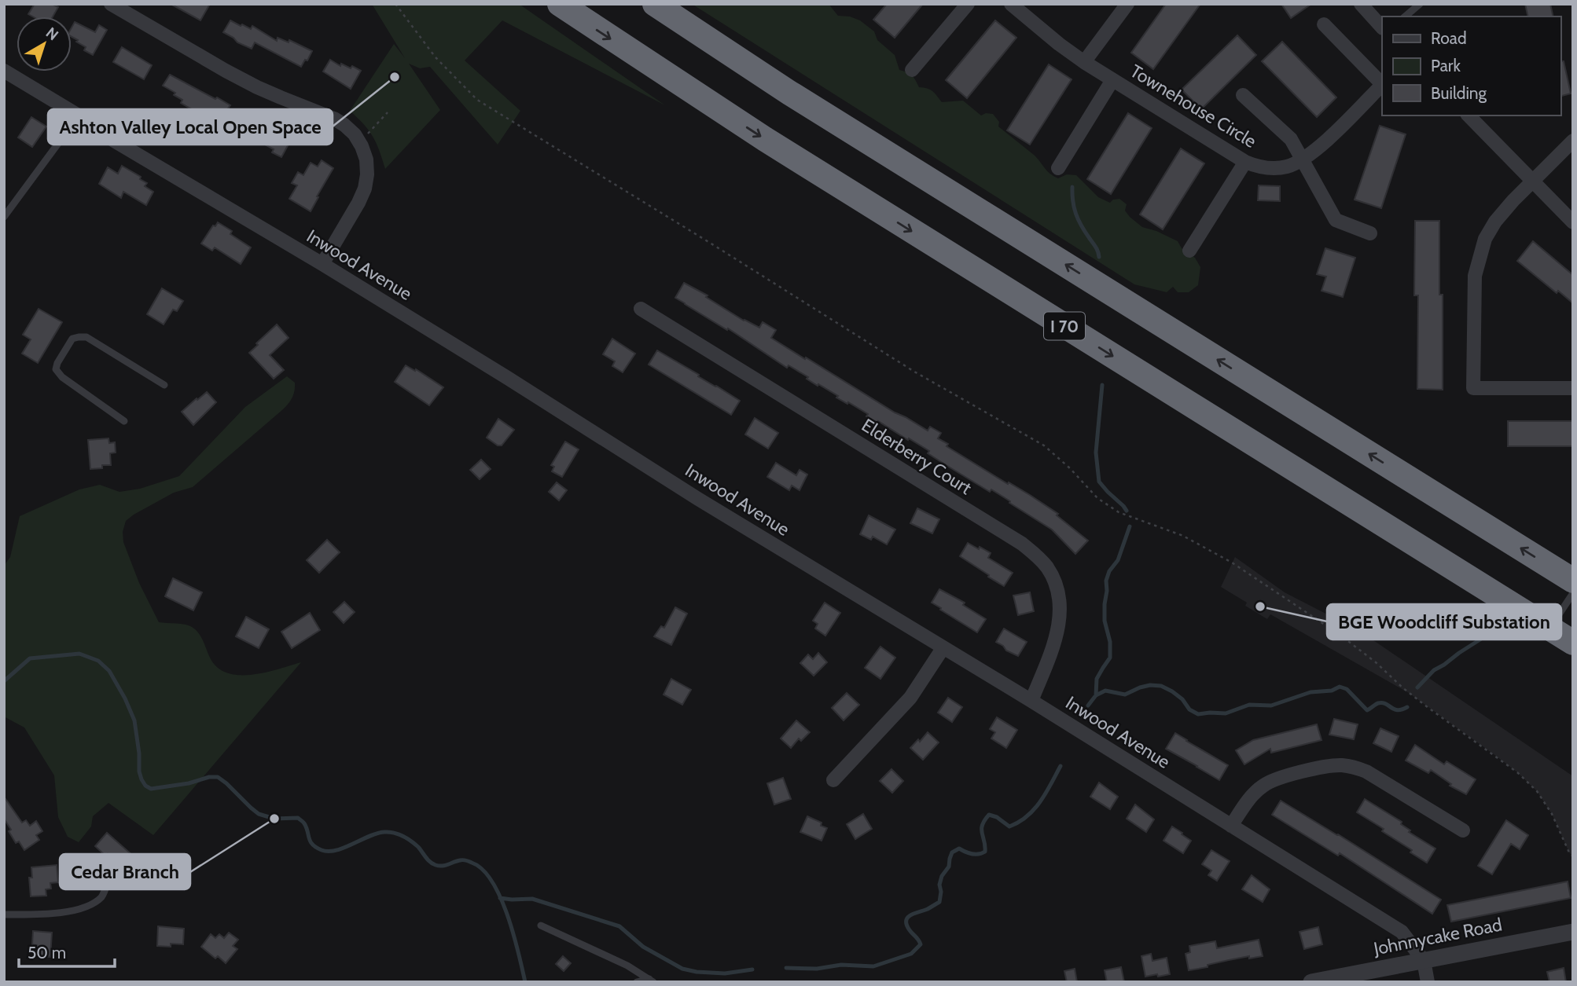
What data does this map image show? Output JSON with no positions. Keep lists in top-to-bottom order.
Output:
{
  "streets": {
    "highway": ["I 70"],
    "street": [
      "Townehouse Circle",
      "Inwood Avenue",
      "Elderberry Court",
      "Johnnycake Road"
    ]
  },
  "crossings": [
    ["Inwood Avenue", "Elderberry Court"],
    ["Inwood Avenue", "Johnnycake Road"]
  ],
  "places": ["Ashton Valley Local Open Space", "BGE Woodcliff Substation", "Cedar Branch"],
  "legend": ["Road", "Park", "Building"],
  "scale_bar": "50 m",
  "north": "top right"
}
